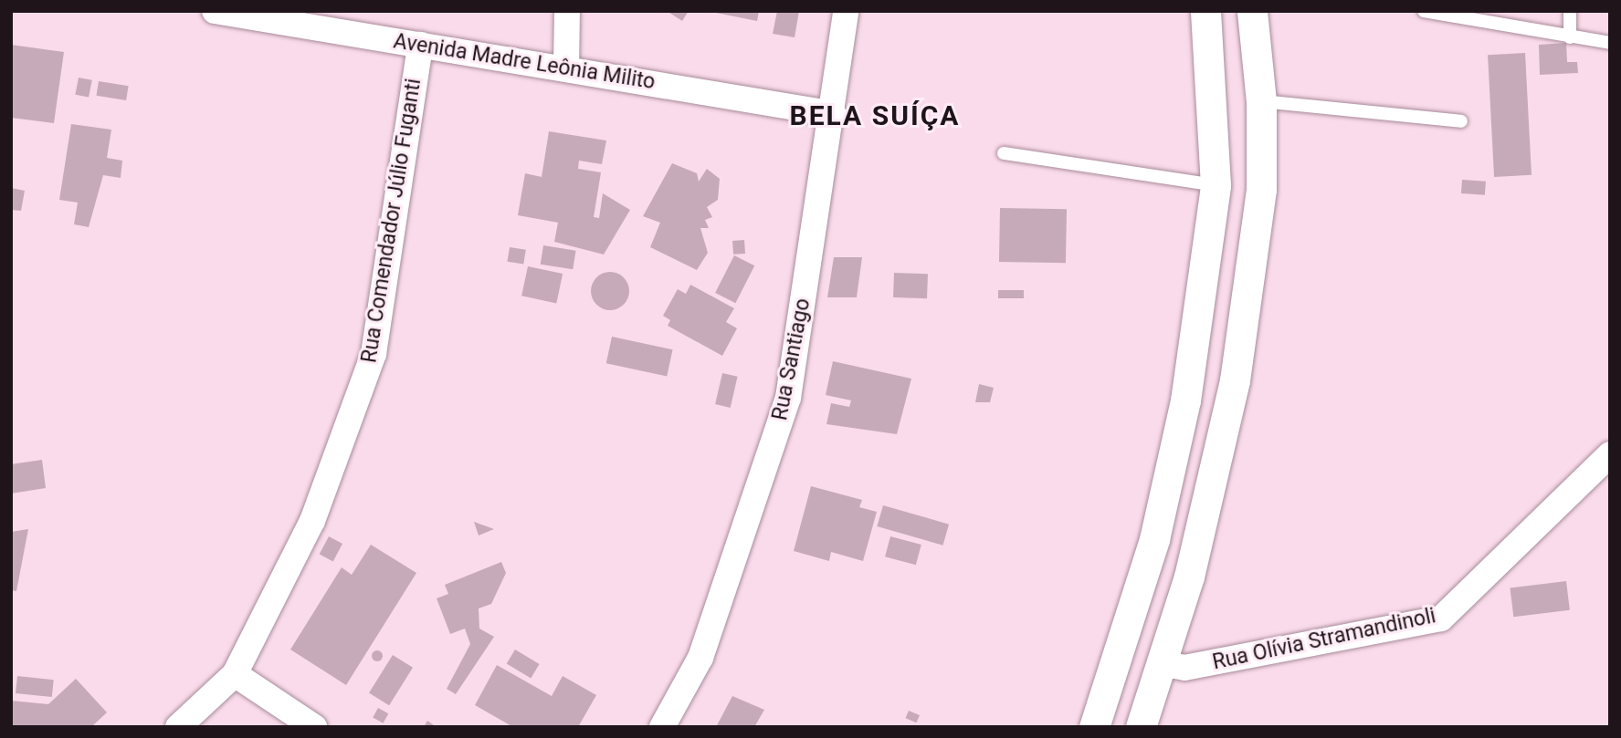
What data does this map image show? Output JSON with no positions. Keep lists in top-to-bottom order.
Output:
{
  "streets": {
    "street": [
      "Avenida Madre Leônia Milito",
      "Rua Comendador Júlio Fuganti",
      "Rua Santiago",
      "Rua Olívia Stramandinoli"
    ]
  },
  "crossings": [
    ["Avenida Madre Leônia Milito", "Rua Comendador Júlio Fuganti"],
    ["Avenida Madre Leônia Milito", "Rua Santiago"]
  ],
  "districts": ["BELA SUÍÇA"]
}
